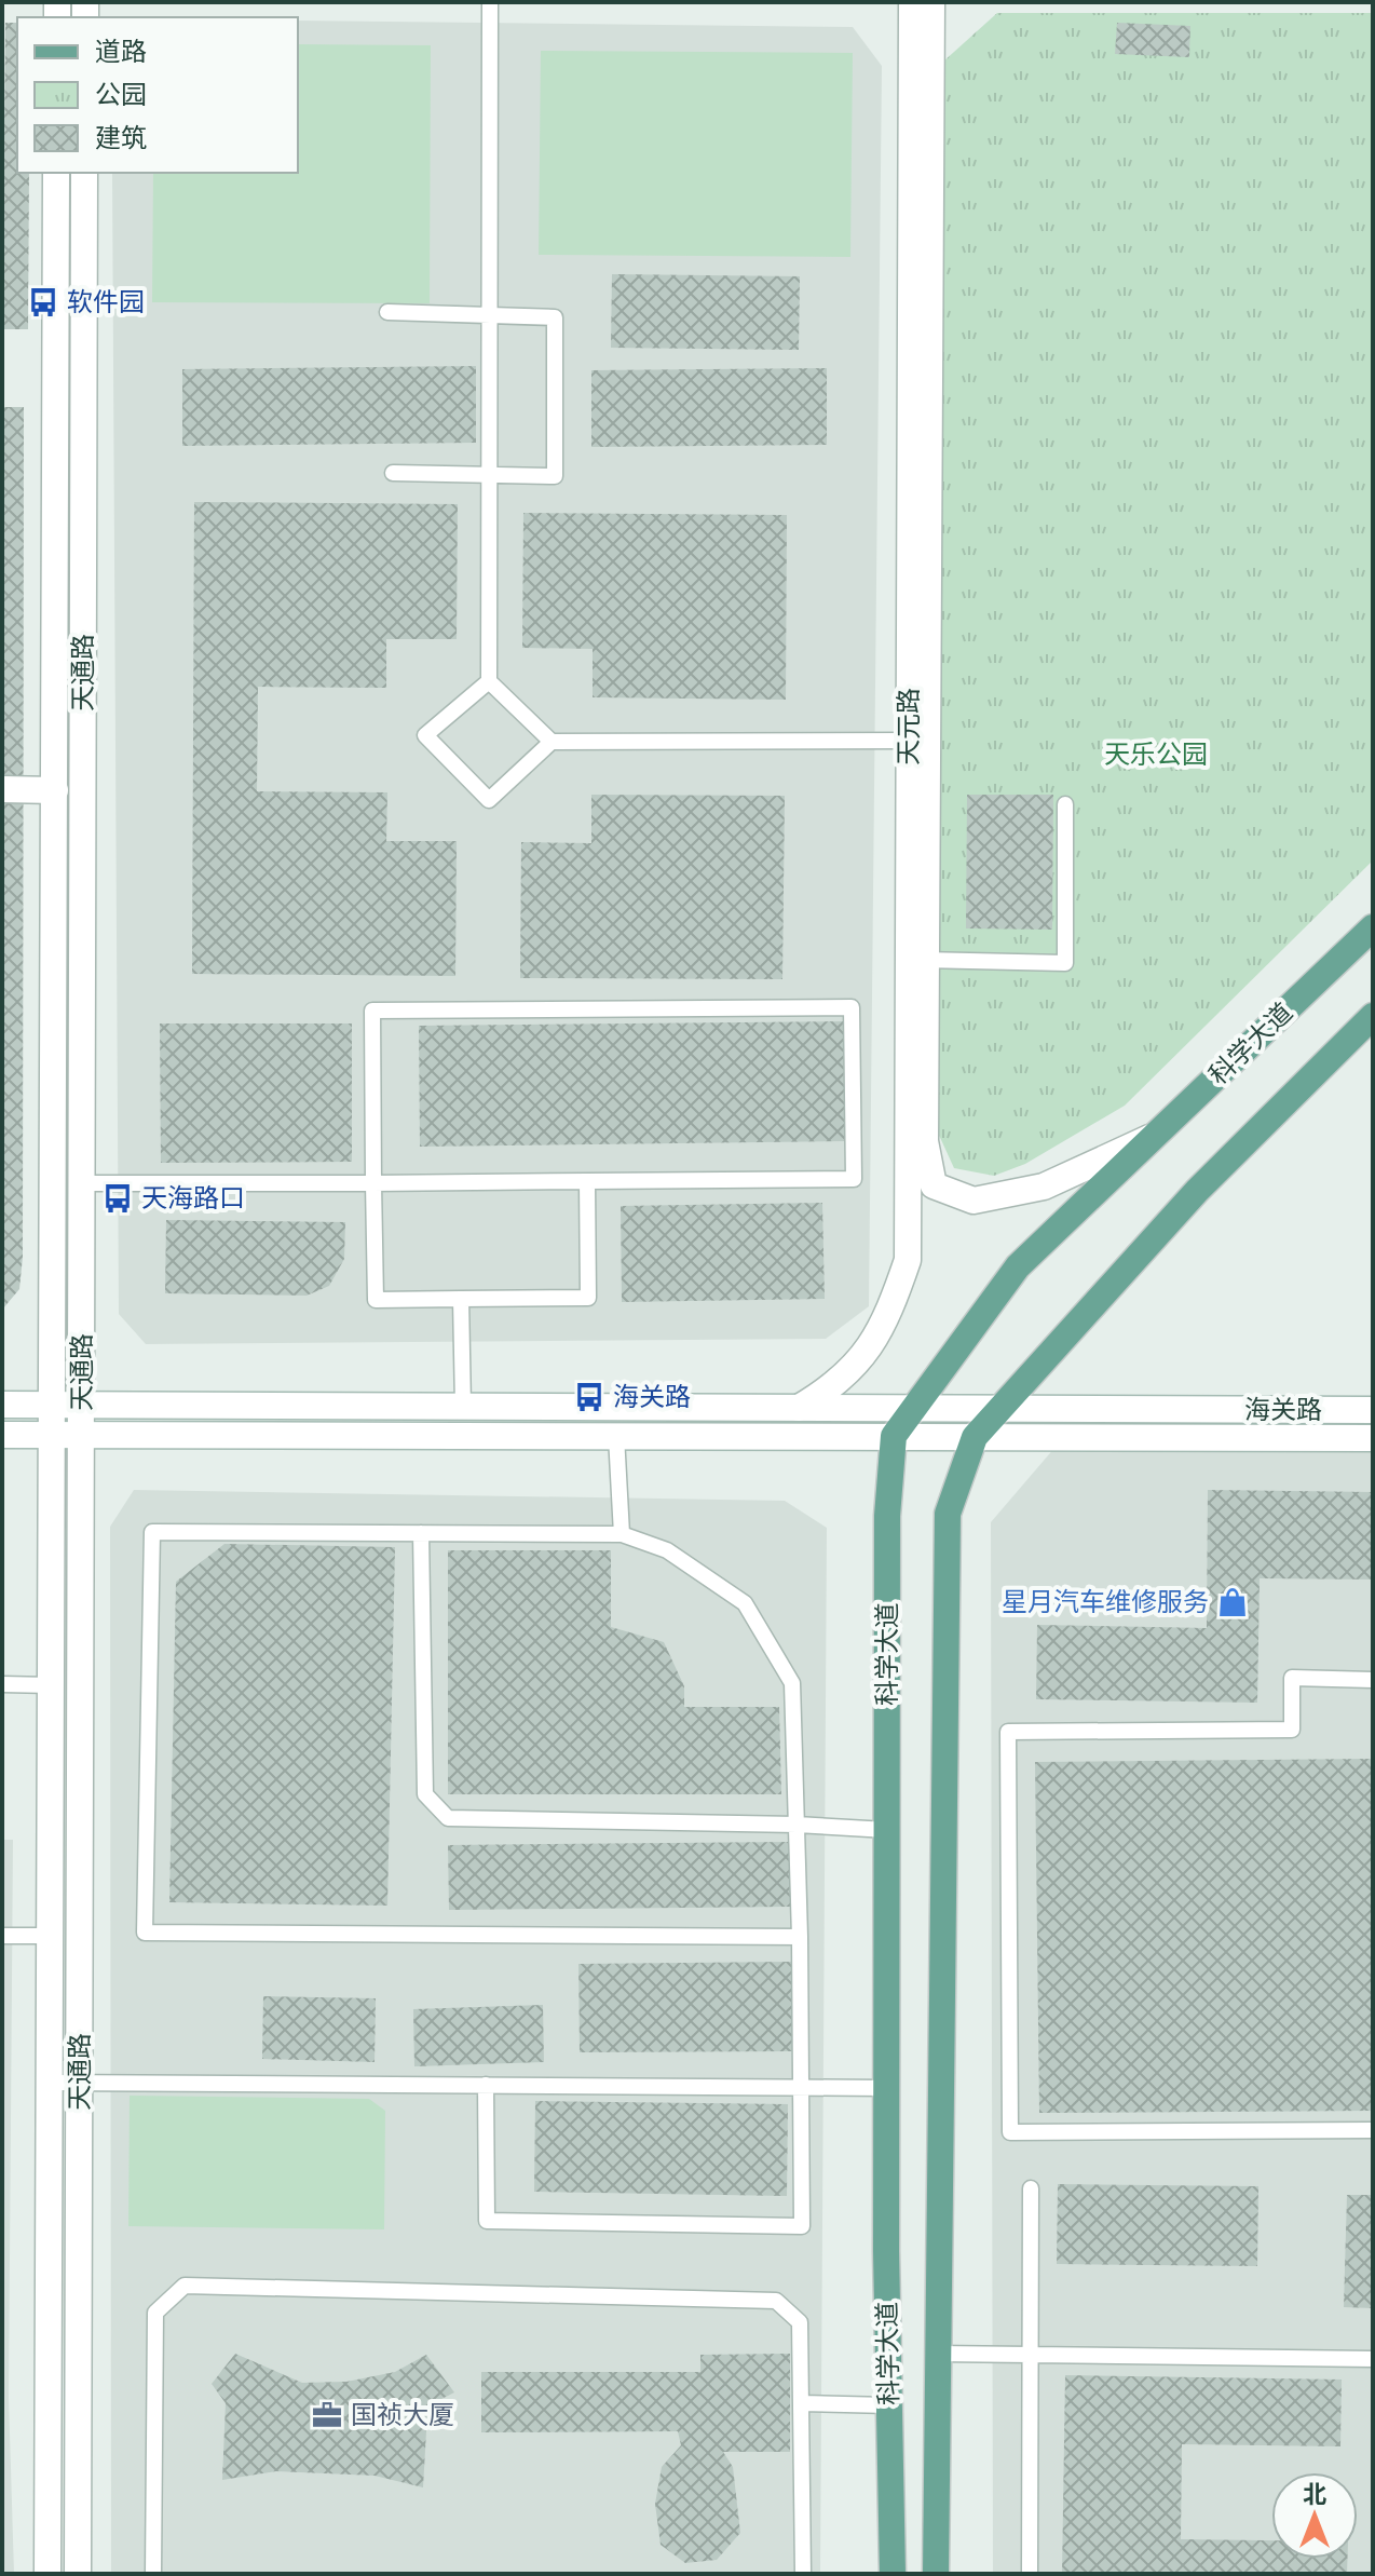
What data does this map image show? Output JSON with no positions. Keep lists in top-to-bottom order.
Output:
{
  "streets": {
    "main road": ["科学大道"],
    "street": ["天通路", "天元路", "海关路"]
  },
  "crossings": [
    ["天通路", "海关路"],
    ["天元路", "科学大道"],
    ["天元路", "海关路"],
    ["科学大道", "海关路"]
  ],
  "parks": ["天乐公园"],
  "places": {
    "bus stop": ["软件园", "天海路口", "海关路"],
    "shop": ["星月汽车维修服务"],
    "office": ["国祯大厦"]
  },
  "legend": ["道路", "公园", "建筑"],
  "north": "top"
}
